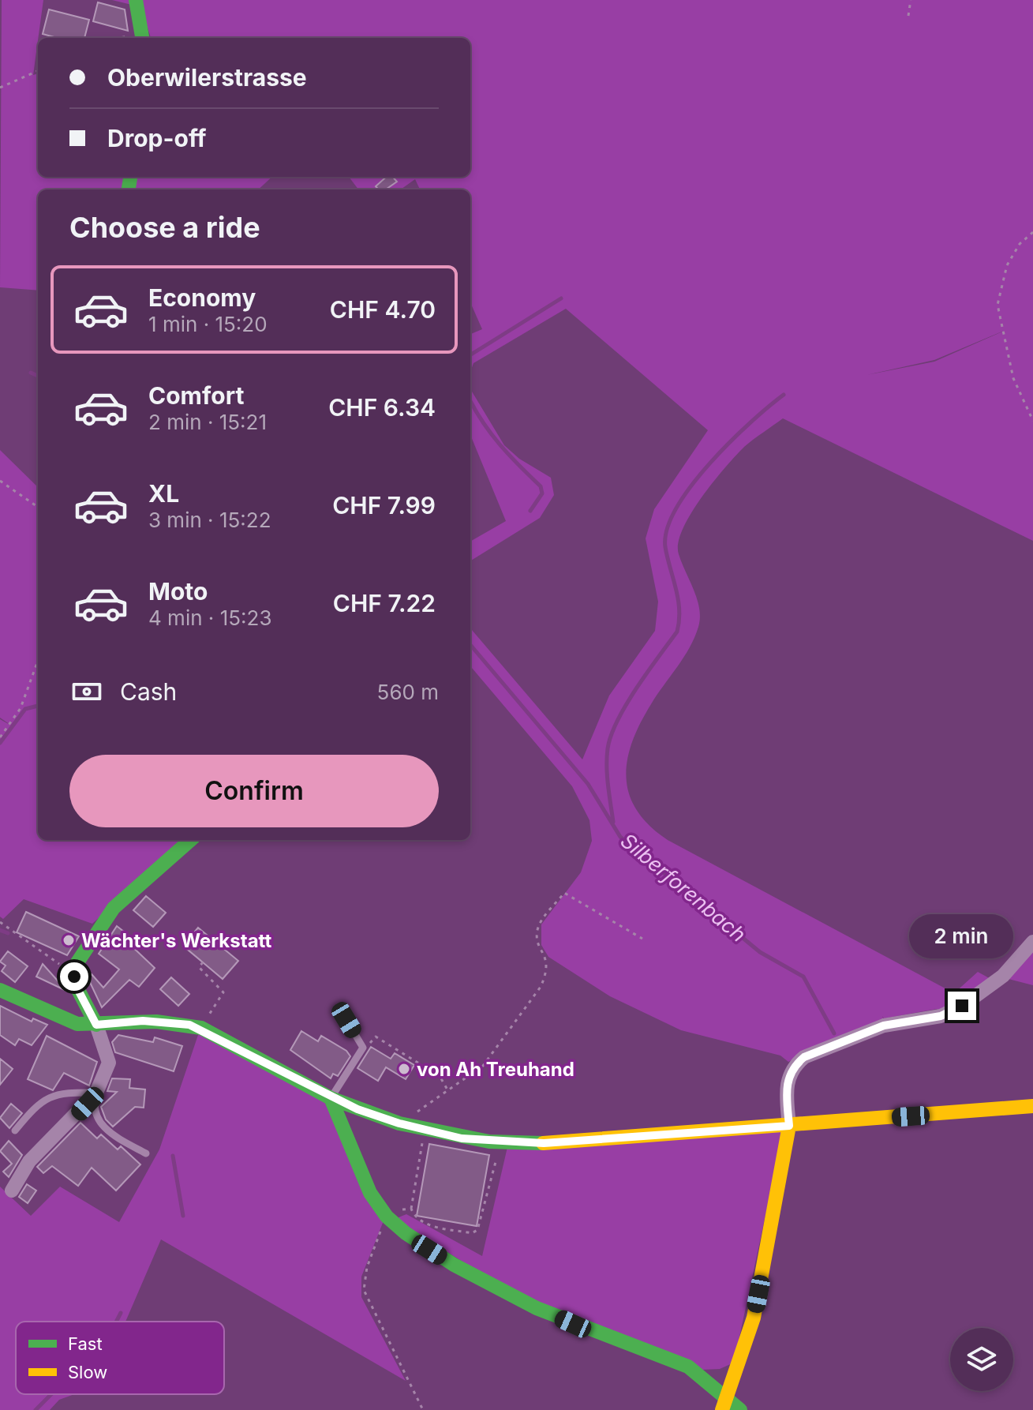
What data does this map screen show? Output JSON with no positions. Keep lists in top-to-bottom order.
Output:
{
  "water": ["Silberforenbach"],
  "places": ["Wächter's Werkstatt", "von Ah Treuhand"],
  "legend": ["Fast", "Slow"],
  "page": {
    "banner": ["Oberwilerstrasse", "Drop-off"],
    "heading": "Choose a ride",
    "list": [
      {
        "name": "Economy",
        "note": "1 min · 15:20",
        "value": "CHF 4.70"
      },
      {
        "name": "Comfort",
        "note": "2 min · 15:21",
        "value": "CHF 6.34"
      },
      {
        "name": "XL",
        "note": "3 min · 15:22",
        "value": "CHF 7.99"
      },
      {
        "name": "Moto",
        "note": "4 min · 15:23",
        "value": "CHF 7.22"
      }
    ],
    "pay": ["Cash", "560 m"],
    "buttons": "Confirm",
    "bubble": "2 min"
  }
}
